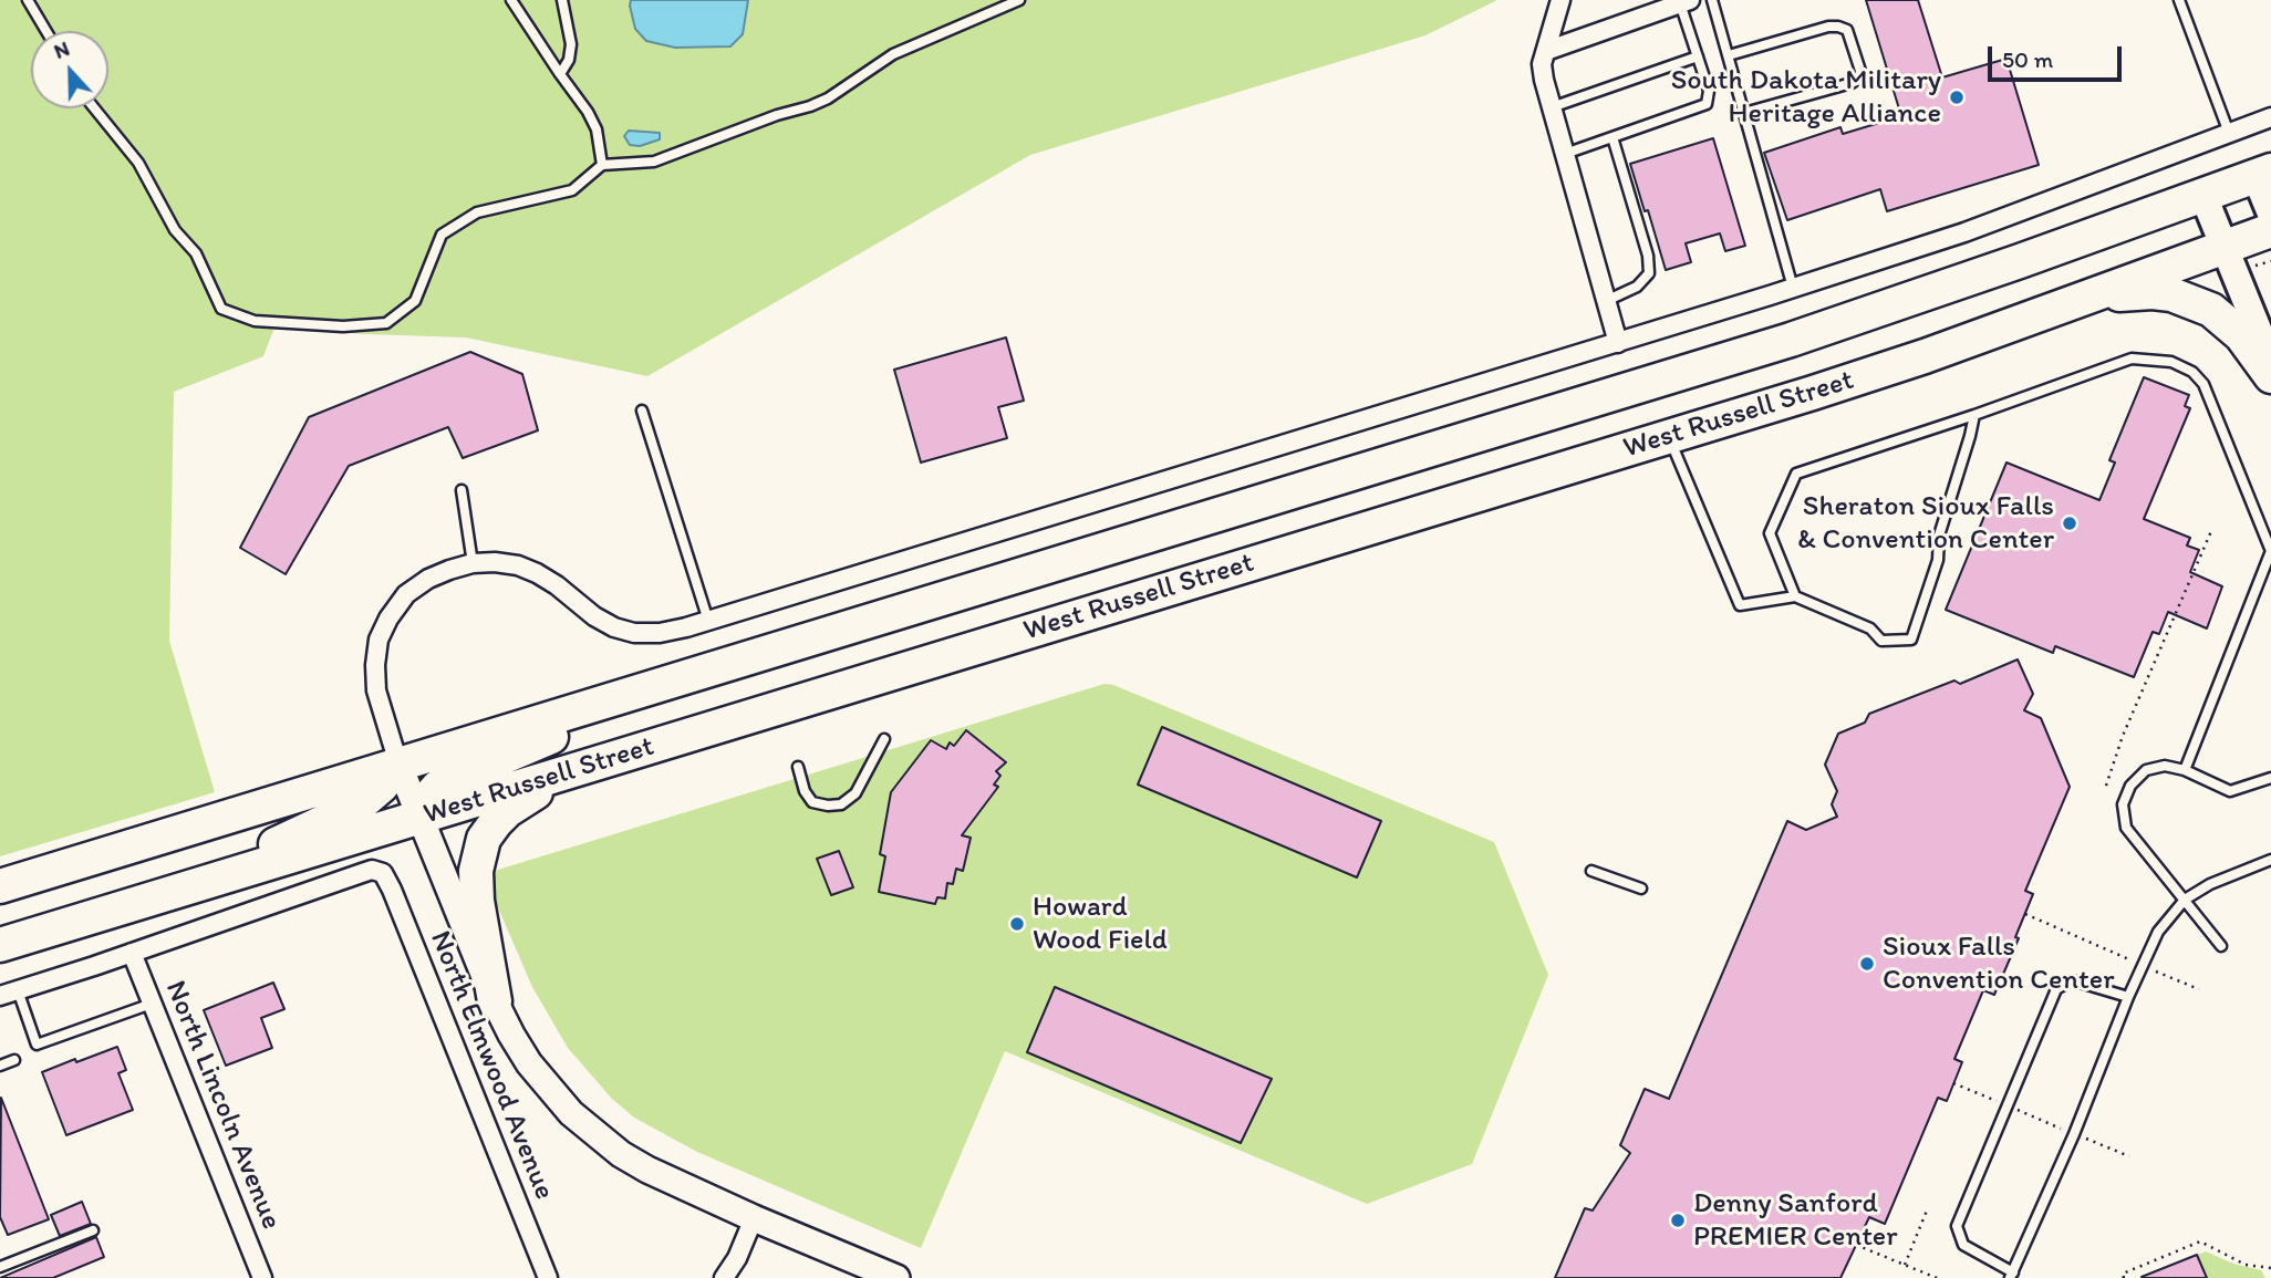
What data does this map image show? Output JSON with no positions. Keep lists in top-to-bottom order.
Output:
{
  "streets": {
    "highway": ["West Russell Street"],
    "street": ["North Elmwood Avenue", "North Lincoln Avenue"]
  },
  "crossings": [
    ["North Elmwood Avenue", "North Lincoln Avenue"]
  ],
  "places": [
    "South Dakota Military Heritage Alliance",
    "Sheraton Sioux Falls & Convention Center",
    "Howard Wood Field",
    "Sioux Falls Convention Center",
    "Denny Sanford PREMIER Center"
  ],
  "scale_bar": "50 m",
  "north": "top"
}
